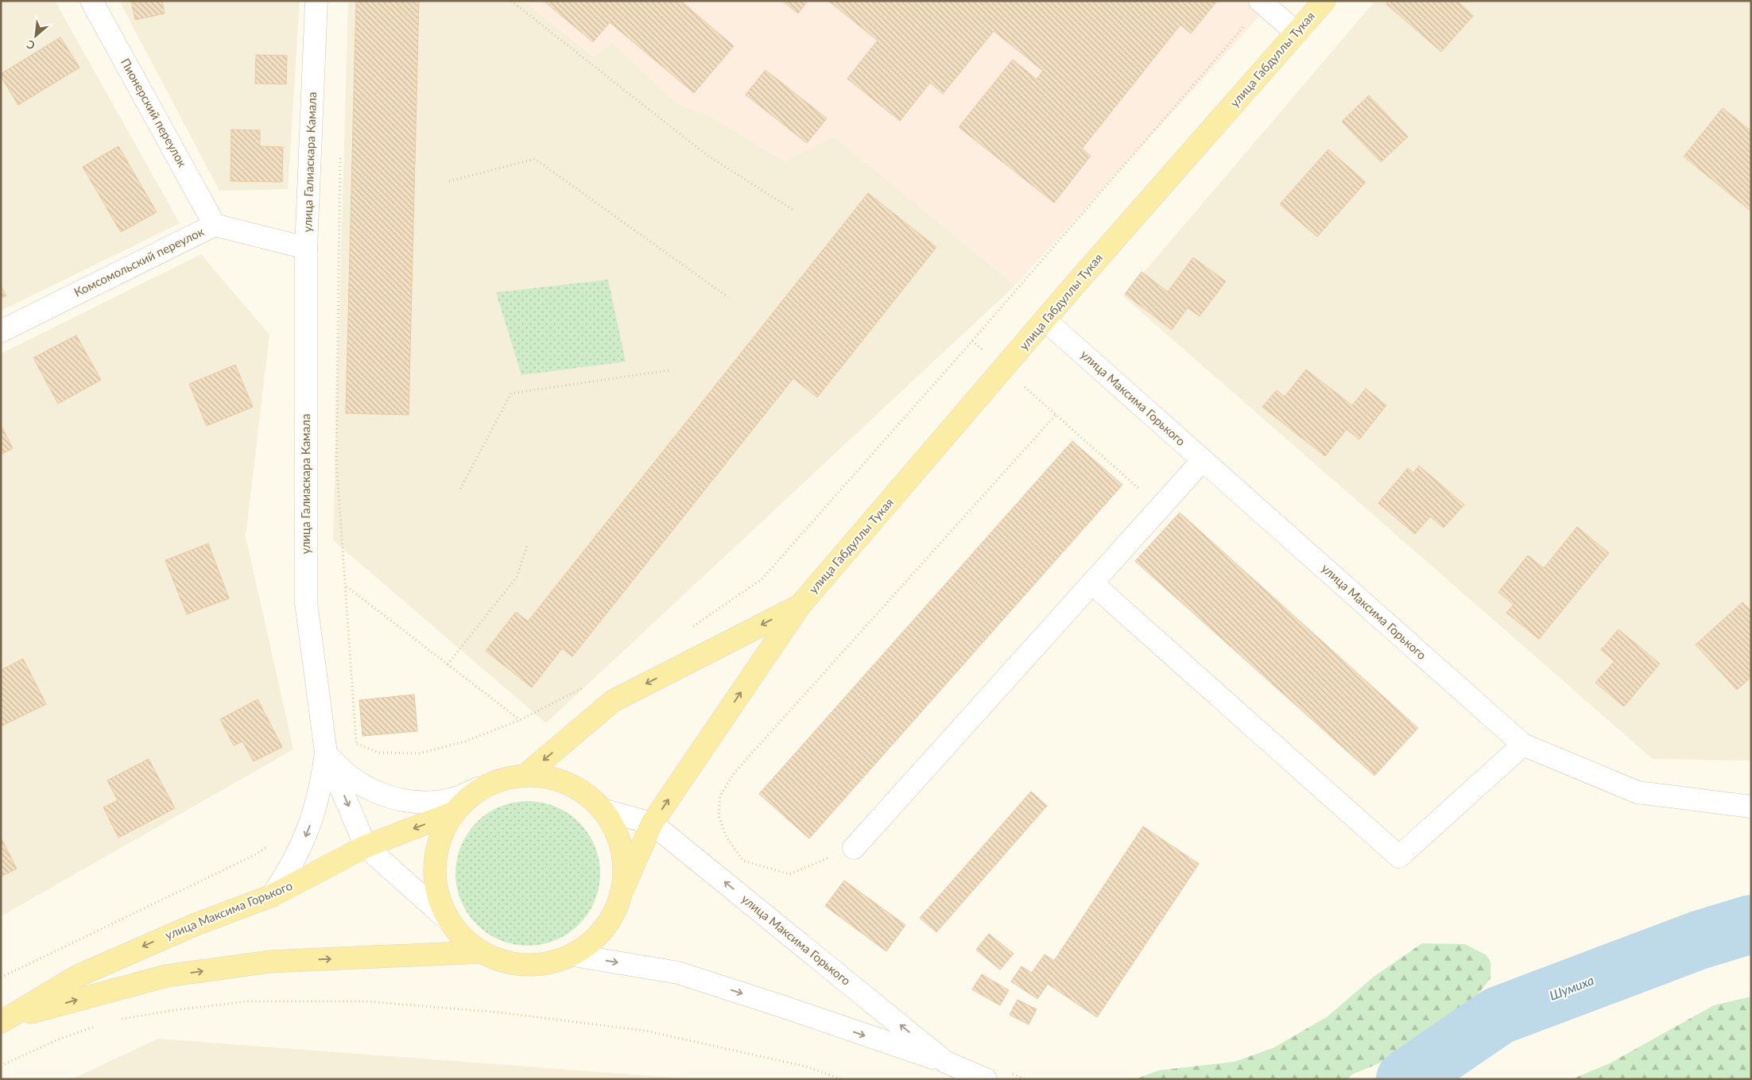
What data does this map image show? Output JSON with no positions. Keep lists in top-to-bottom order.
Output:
{
  "streets": {
    "main road": ["улица Габдуллы Тукая", "улица Максима Горького"],
    "street": ["Пионерский переулок", "улица Галиаскара Камала", "Комсомольский переулок"]
  },
  "crossings": [
    ["улица Габдуллы Тукая", "улица Максима Горького"],
    ["Пионерский переулок", "Комсомольский переулок"],
    ["улица Галиаскара Камала", "Комсомольский переулок"],
    ["улица Галиаскара Камала", "улица Максима Горького"]
  ],
  "water": ["Шумиха"],
  "north": "bottom left"
}
